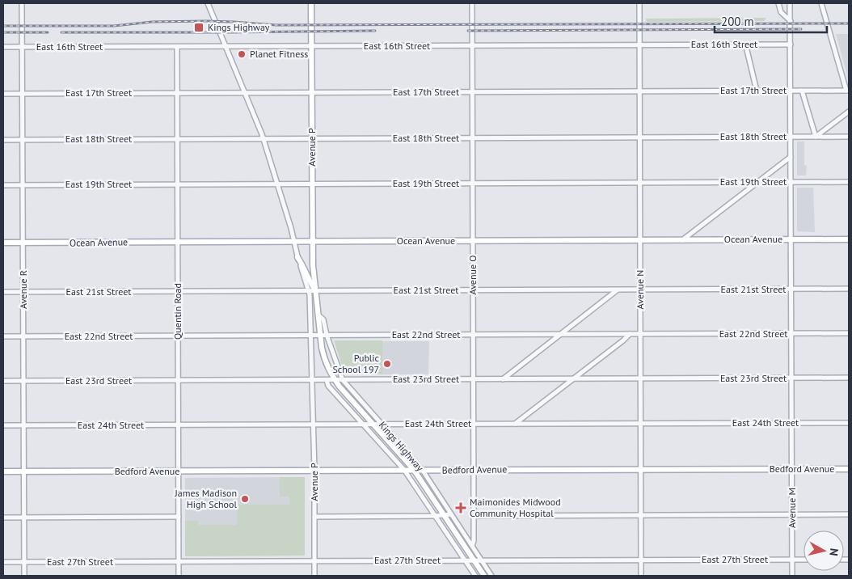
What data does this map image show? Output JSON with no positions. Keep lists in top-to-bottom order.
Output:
{
  "streets": {
    "main road": [
      "Avenue P",
      "Ocean Avenue",
      "Kings Highway",
      "Bedford Avenue"
    ],
    "street": [
      "East 16th Street",
      "East 17th Street",
      "East 18th Street",
      "East 19th Street",
      "Avenue O",
      "Avenue R",
      "Avenue N",
      "East 21st Street",
      "Quentin Road",
      "East 22nd Street",
      "East 23rd Street",
      "East 24th Street",
      "Avenue M",
      "East 27th Street"
    ]
  },
  "crossings": [
    ["East 16th Street", "Avenue P"],
    ["East 16th Street", "Avenue O"],
    ["East 16th Street", "Avenue R"],
    ["East 16th Street", "Avenue N"],
    ["East 16th Street", "Quentin Road"],
    ["East 16th Street", "Avenue M"],
    ["East 17th Street", "Avenue P"],
    ["East 17th Street", "Avenue O"],
    ["East 17th Street", "Avenue R"],
    ["East 17th Street", "Avenue N"],
    ["East 17th Street", "Quentin Road"],
    ["East 17th Street", "Avenue M"],
    ["East 18th Street", "Avenue P"],
    ["East 18th Street", "Avenue O"],
    ["East 18th Street", "Avenue R"],
    ["East 18th Street", "Avenue N"],
    ["East 18th Street", "Quentin Road"],
    ["East 18th Street", "Avenue M"],
    ["Avenue P", "East 19th Street"],
    ["Avenue P", "Ocean Avenue"],
    ["Avenue P", "East 21st Street"],
    ["Avenue P", "East 22nd Street"],
    ["Avenue P", "East 23rd Street"],
    ["Avenue P", "East 24th Street"],
    ["Avenue P", "Kings Highway"],
    ["Avenue P", "Bedford Avenue"],
    ["Avenue P", "East 27th Street"],
    ["East 19th Street", "Avenue O"],
    ["East 19th Street", "Avenue R"],
    ["East 19th Street", "Avenue N"],
    ["East 19th Street", "Quentin Road"],
    ["East 19th Street", "Avenue M"],
    ["Ocean Avenue", "Avenue O"],
    ["Ocean Avenue", "Avenue R"],
    ["Ocean Avenue", "Avenue N"],
    ["Ocean Avenue", "Quentin Road"],
    ["Ocean Avenue", "Avenue M"],
    ["Avenue O", "East 21st Street"],
    ["Avenue O", "East 22nd Street"],
    ["Avenue O", "East 23rd Street"],
    ["Avenue O", "East 24th Street"],
    ["Avenue O", "Kings Highway"],
    ["Avenue O", "Bedford Avenue"],
    ["Avenue R", "East 21st Street"],
    ["Avenue R", "East 22nd Street"],
    ["Avenue R", "East 23rd Street"],
    ["Avenue R", "East 24th Street"],
    ["Avenue R", "Bedford Avenue"],
    ["Avenue R", "East 27th Street"],
    ["Avenue N", "East 21st Street"],
    ["Avenue N", "East 22nd Street"],
    ["Avenue N", "East 23rd Street"],
    ["Avenue N", "East 24th Street"],
    ["Avenue N", "Bedford Avenue"],
    ["Avenue N", "East 27th Street"],
    ["East 21st Street", "Quentin Road"],
    ["East 21st Street", "Kings Highway"],
    ["East 21st Street", "Avenue M"],
    ["Quentin Road", "East 22nd Street"],
    ["Quentin Road", "East 23rd Street"],
    ["Quentin Road", "East 24th Street"],
    ["Quentin Road", "Bedford Avenue"],
    ["Quentin Road", "East 27th Street"],
    ["East 22nd Street", "Kings Highway"],
    ["East 22nd Street", "Avenue M"],
    ["East 23rd Street", "Kings Highway"],
    ["East 23rd Street", "Avenue M"],
    ["East 24th Street", "Kings Highway"],
    ["East 24th Street", "Avenue M"],
    ["Kings Highway", "Bedford Avenue"],
    ["Kings Highway", "East 27th Street"],
    ["Bedford Avenue", "Avenue M"],
    ["Avenue M", "East 27th Street"]
  ],
  "places": {
    "transit": ["Kings Highway"],
    "other": ["Planet Fitness", "Public School 197", "James Madison High School"],
    "health": ["Maimonides Midwood Community Hospital"]
  },
  "scale_bar": "200 m",
  "north": "right"
}
